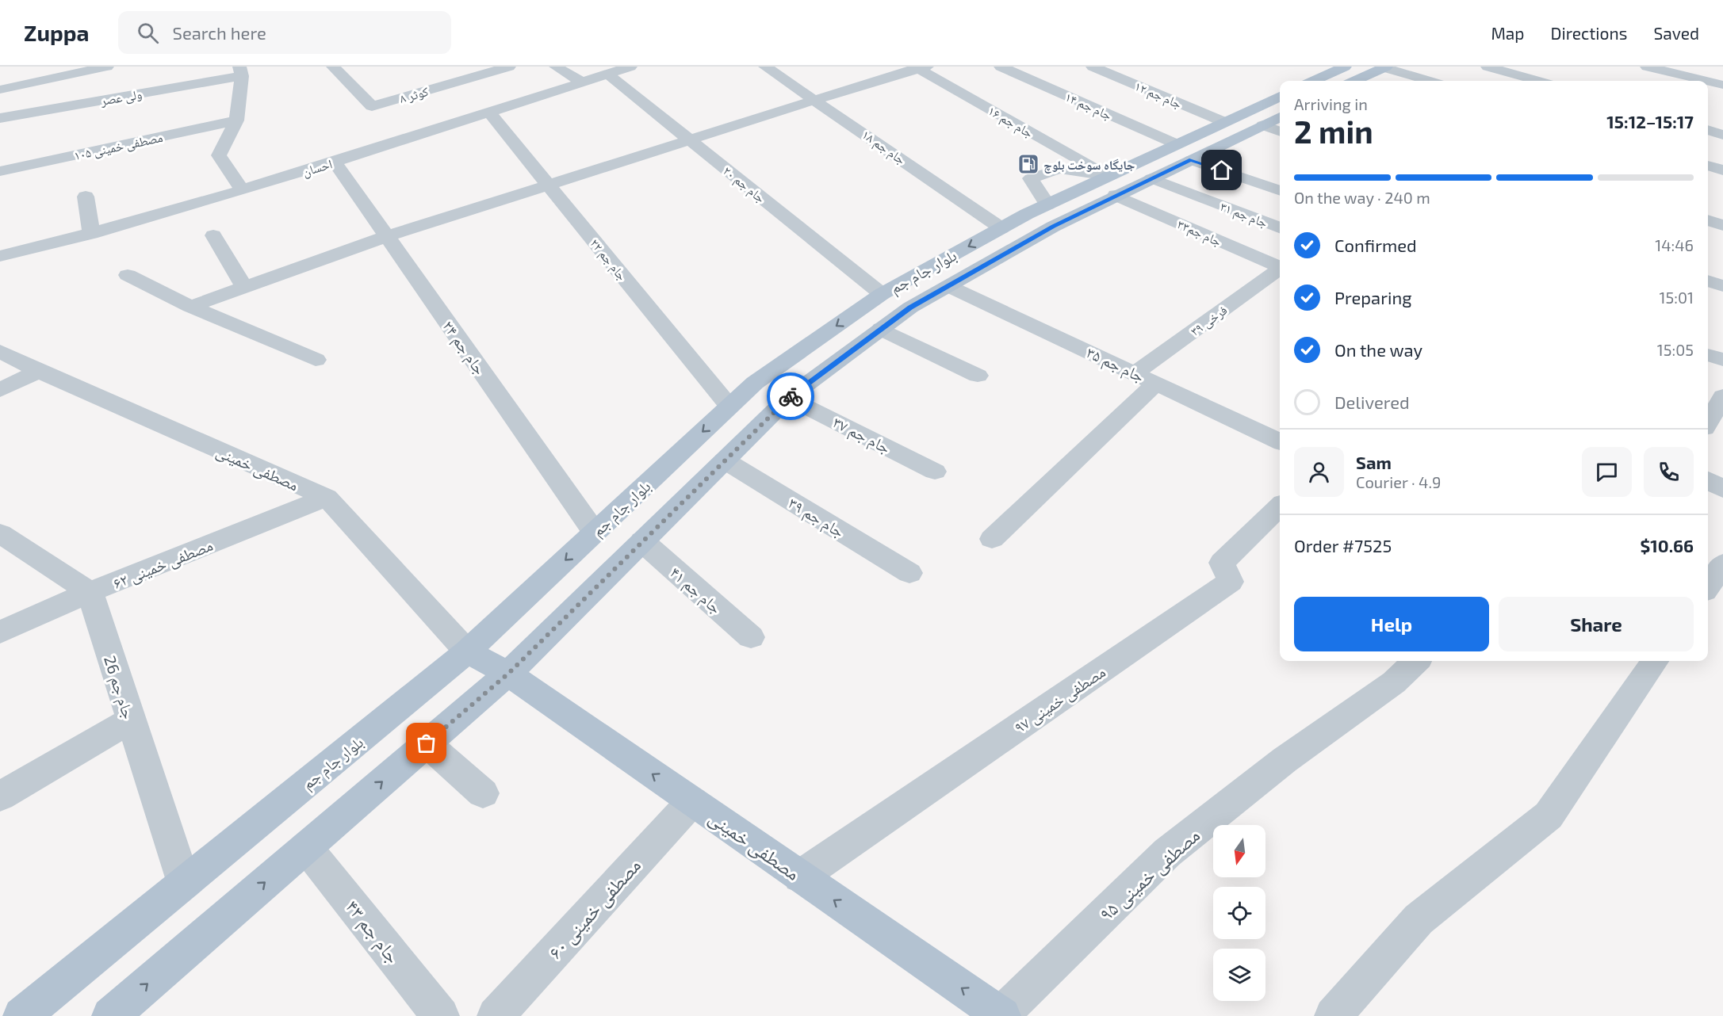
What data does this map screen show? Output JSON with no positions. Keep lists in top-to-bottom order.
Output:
{
  "streets": {
    "main road": ["بلوار جام جم", "مصطفی خمینی"],
    "street": [
      "کوثر ۸",
      "جام جم ۱۲",
      "ولی عصر",
      "جام جم ۱۴",
      "جام جم ۱۶",
      "مصطفی خمینی ۱۰۵",
      "جام جم ۱۸",
      "احسان",
      "جام جم ۲۰",
      "جام جم ۳۱",
      "جام جم۳۳",
      "جام جم ۲۲",
      "فرخی ۳۹",
      "جام جم ۲۴",
      "جام جم ۳۵",
      "جام جم ۳۷",
      "جام جم ۳۹",
      "مصطفی خمینی ۶۲",
      "جام جم ۴۱",
      "جام جم 26",
      "مصطفی خمینی ۹۷",
      "مصطفی خمینی ۹۵",
      "مصطفی خمینی ۶۰",
      "جام جم ۴۳"
    ]
  },
  "crossings": [
    ["جام جم ۱۲", "بلوار جام جم"],
    ["جام جم ۱۴", "بلوار جام جم"],
    ["جام جم ۱۶", "جام جم۳۳"],
    ["جام جم ۱۶", "بلوار جام جم"],
    ["جام جم ۱۸", "بلوار جام جم"],
    ["احسان", "جام جم ۲۰"],
    ["احسان", "جام جم ۲۲"],
    ["احسان", "جام جم ۲۴"],
    ["جام جم ۲۰", "بلوار جام جم"],
    ["جام جم ۳۱", "بلوار جام جم"],
    ["جام جم۳۳", "بلوار جام جم"],
    ["جام جم ۲۲", "بلوار جام جم"],
    ["بلوار جام جم", "جام جم ۲۴"],
    ["بلوار جام جم", "جام جم ۳۵"],
    ["بلوار جام جم", "جام جم ۳۷"],
    ["بلوار جام جم", "مصطفی خمینی"],
    ["بلوار جام جم", "جام جم ۳۹"],
    ["بلوار جام جم", "جام جم ۴۱"],
    ["بلوار جام جم", "جام جم 26"],
    ["بلوار جام جم", "جام جم ۴۳"],
    ["فرخی ۳۹", "جام جم ۳۵"],
    ["مصطفی خمینی", "مصطفی خمینی ۶۲"],
    ["مصطفی خمینی", "مصطفی خمینی ۹۷"],
    ["مصطفی خمینی", "مصطفی خمینی ۹۵"],
    ["مصطفی خمینی", "مصطفی خمینی ۶۰"],
    ["مصطفی خمینی ۶۲", "جام جم 26"]
  ],
  "one_way": ["مصطفی خمینی"],
  "places": {
    "fuel station": ["جایگاه سوخت بلوچ"]
  },
  "north": "bottom",
  "page": {
    "header": "Zuppa",
    "search": "Search here",
    "nav": ["Map", "Directions", "Saved"],
    "heading": ["2 min", "Arriving in", "15:12–15:17"],
    "panel": [
      "Sam",
      "Courier · 4.9",
      "Order #7525",
      "$10.66"
    ],
    "bar": "On the way · 240 m",
    "list": [
      ["Confirmed", "14:46"],
      ["Preparing", "15:01"],
      ["On the way", "15:05"],
      "Delivered"
    ],
    "buttons": ["Help", "Share"]
  }
}
